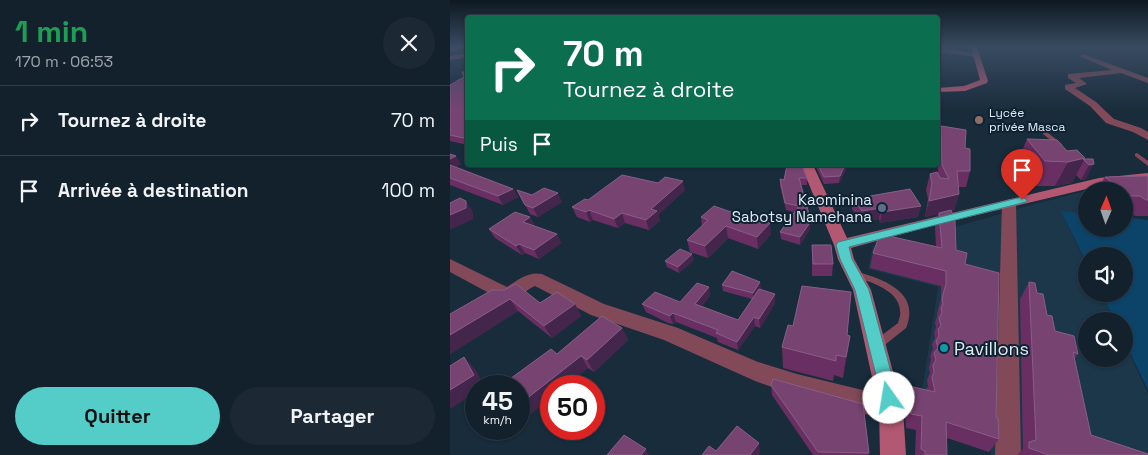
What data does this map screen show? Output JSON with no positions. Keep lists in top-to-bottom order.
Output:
{
  "places": ["Lycée privée Masca", "Kaominina Sabotsy Namehana", "Pavillons"],
  "north": "top",
  "page": {
    "heading": ["1 min", "170 m · 06:53"],
    "turn": ["70 m", "Tournez à droite"],
    "list": [
      {
        "name": "Tournez à droite",
        "value": "70 m"
      },
      {
        "name": "Arrivée à destination",
        "value": "100 m"
      }
    ],
    "then": "Puis",
    "speed": "45 km/h",
    "limit": "50",
    "buttons": ["Quitter", "Partager"]
  }
}
